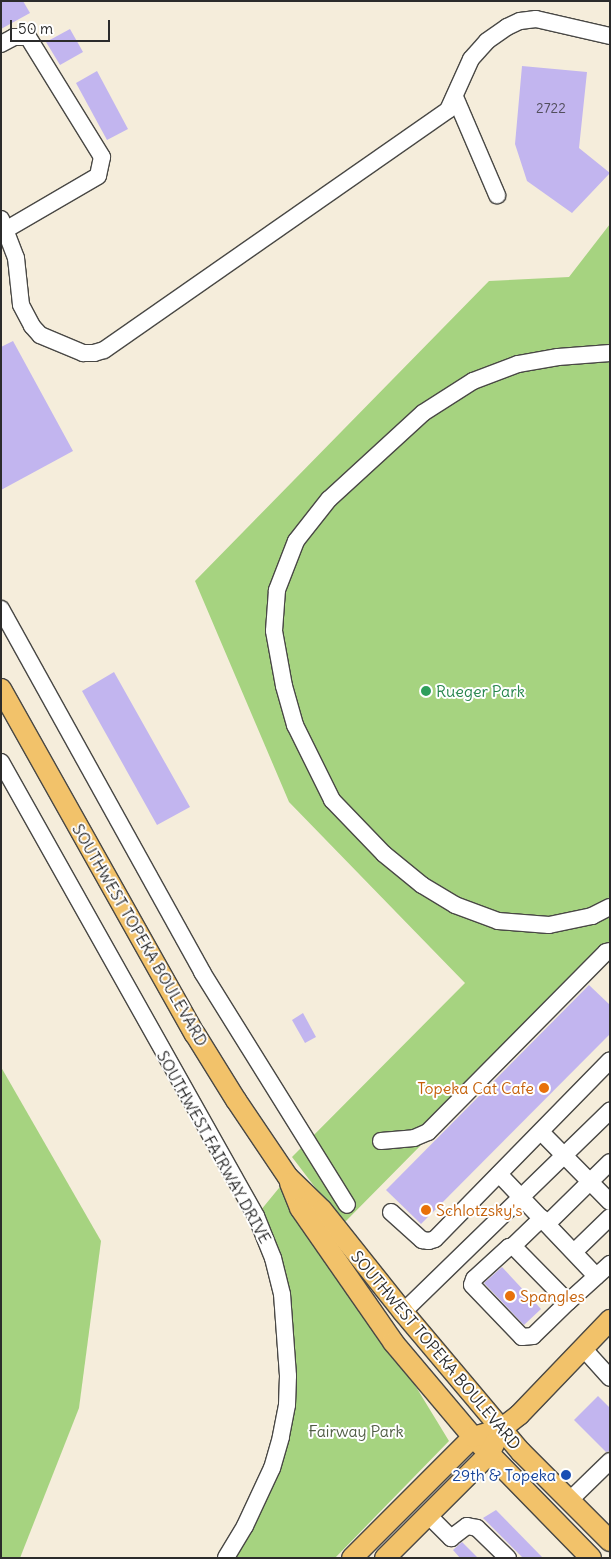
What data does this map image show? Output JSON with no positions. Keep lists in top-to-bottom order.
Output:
{
  "streets": {
    "main road": ["SOUTHWEST TOPEKA BOULEVARD"],
    "street": ["SOUTHWEST FAIRWAY DRIVE"]
  },
  "parks": ["Fairway Park"],
  "places": [
    "Rueger Park",
    "Topeka Cat Cafe",
    "Schlotzsky's",
    "Spangles",
    "29th & Topeka"
  ],
  "house_numbers": ["2722"],
  "scale_bar": "50 m"
}
